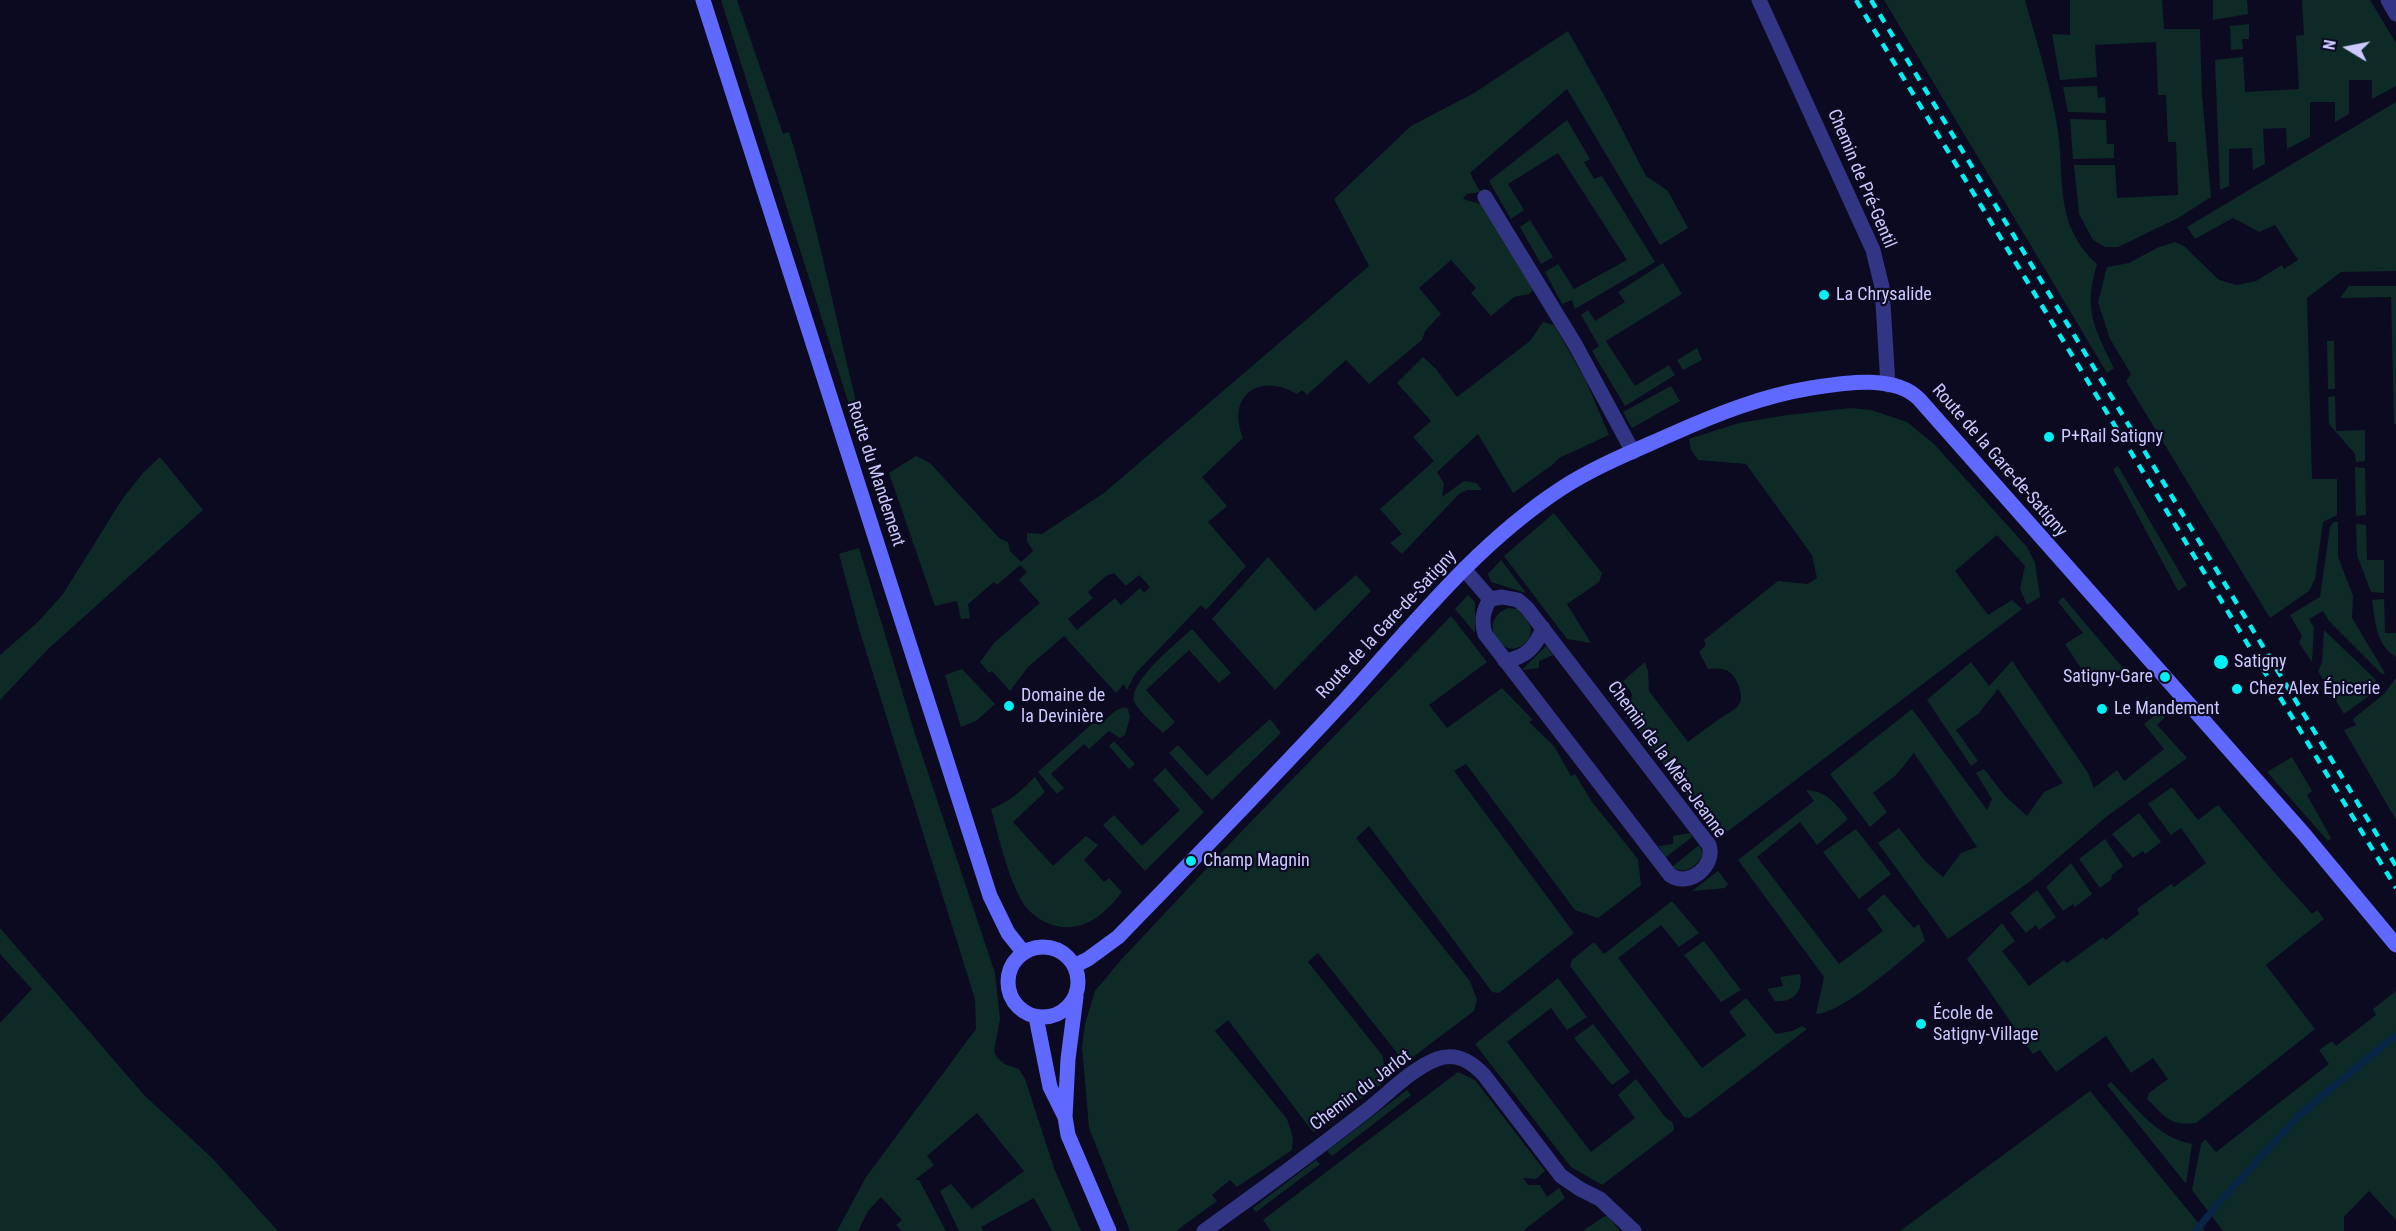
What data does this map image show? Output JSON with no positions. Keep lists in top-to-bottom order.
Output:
{
  "streets": {
    "street": [
      "Chemin de Pré-Gentil",
      "Route de la Gare-de-Satigny",
      "Route du Mandement",
      "Chemin de la Mère-Jeanne",
      "Chemin du Jarlot"
    ]
  },
  "crossings": [
    ["Chemin de Pré-Gentil", "Route de la Gare-de-Satigny"],
    ["Route de la Gare-de-Satigny", "Route du Mandement"]
  ],
  "places": [
    "La Chrysalide",
    "P+Rail Satigny",
    "Satigny",
    "Satigny-Gare",
    "Chez Alex Épicerie",
    "Domaine de la Devinière",
    "Le Mandement",
    "Champ Magnin",
    "École de Satigny-Village"
  ],
  "north": "left"
}
